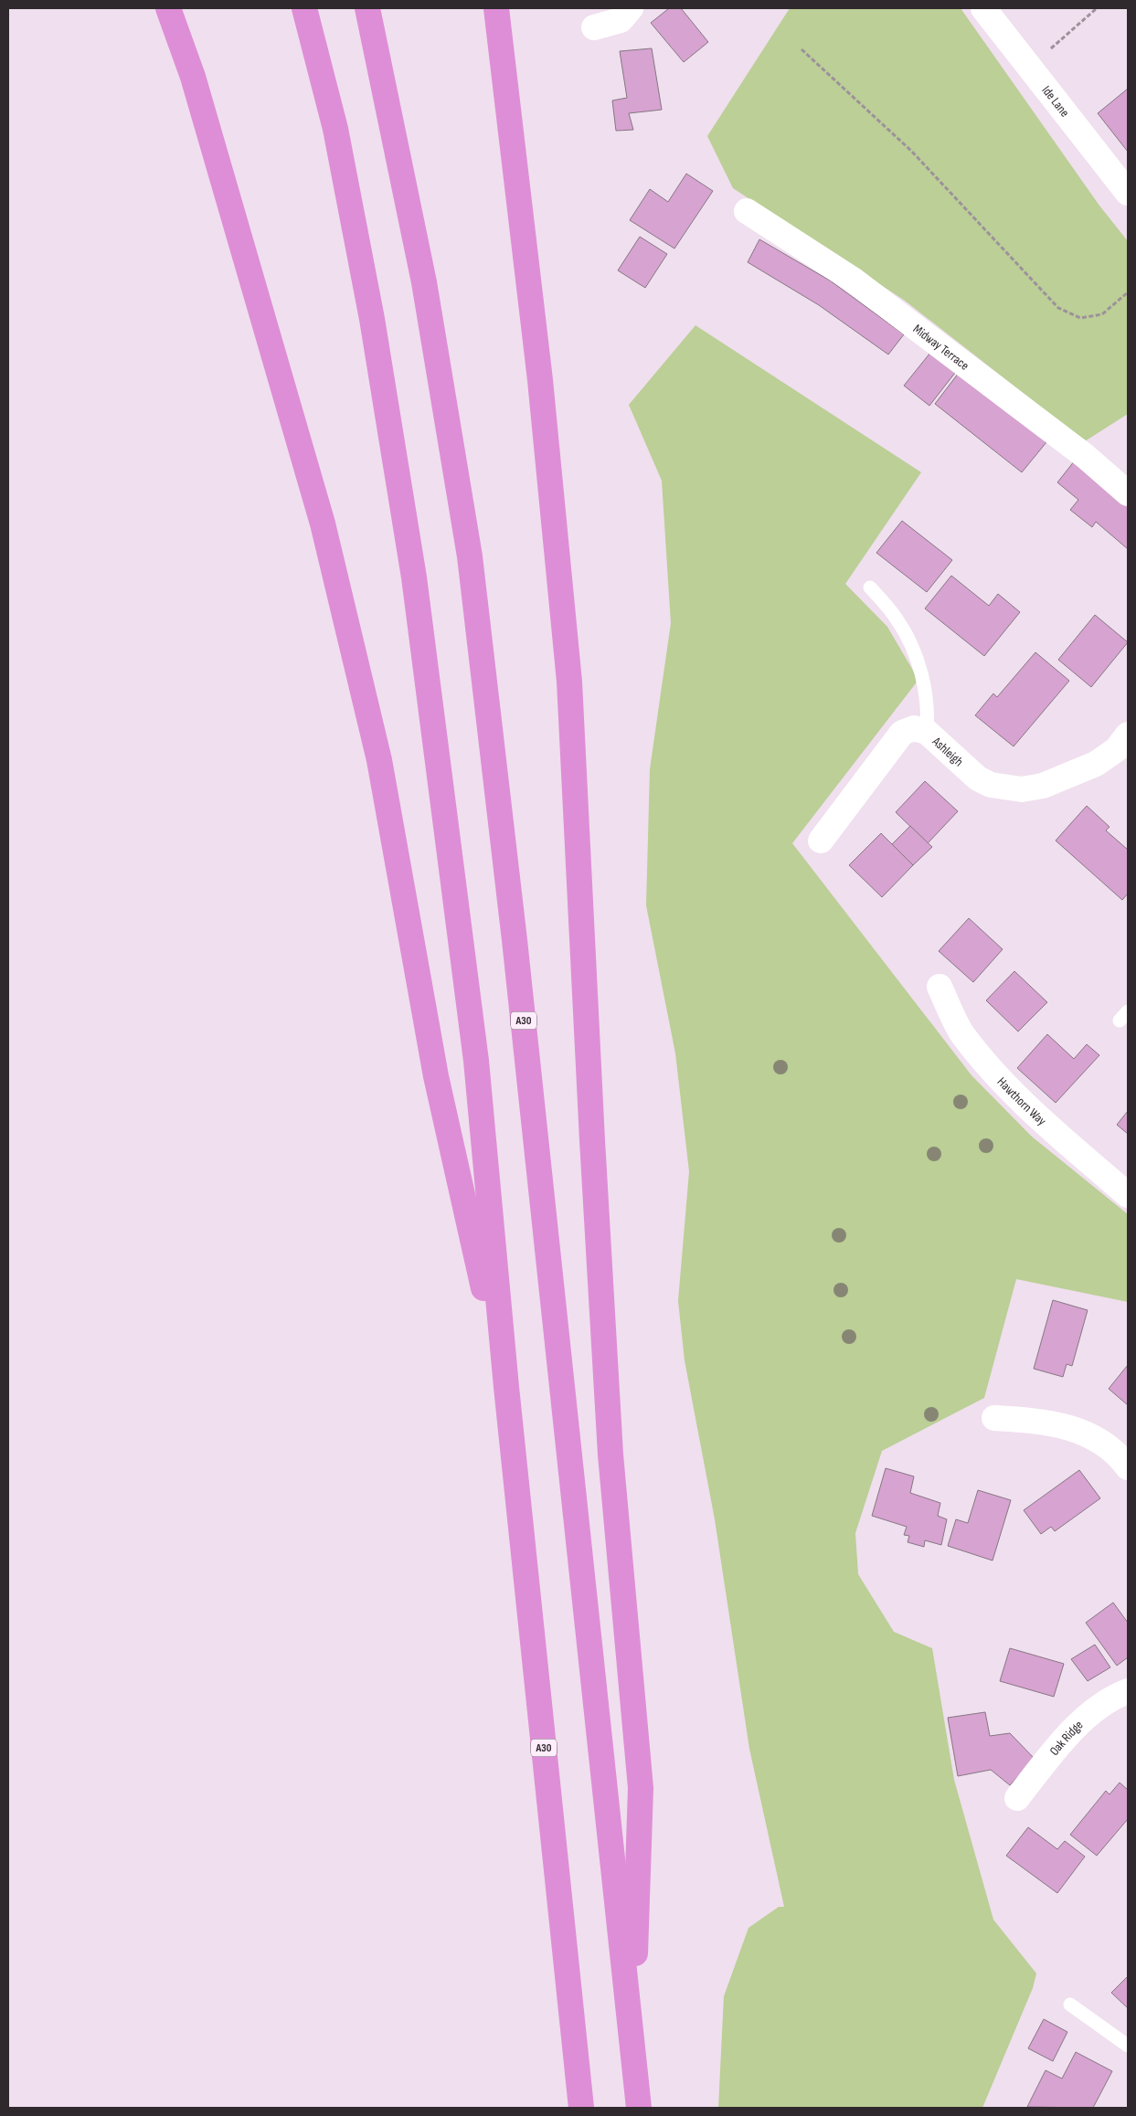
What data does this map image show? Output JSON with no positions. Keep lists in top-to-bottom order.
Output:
{
  "streets": {
    "highway": ["A30"],
    "street": [
      "Ide Lane",
      "Midway Terrace",
      "Ashleigh",
      "Hawthorn Way",
      "Oak Ridge"
    ]
  }
}
